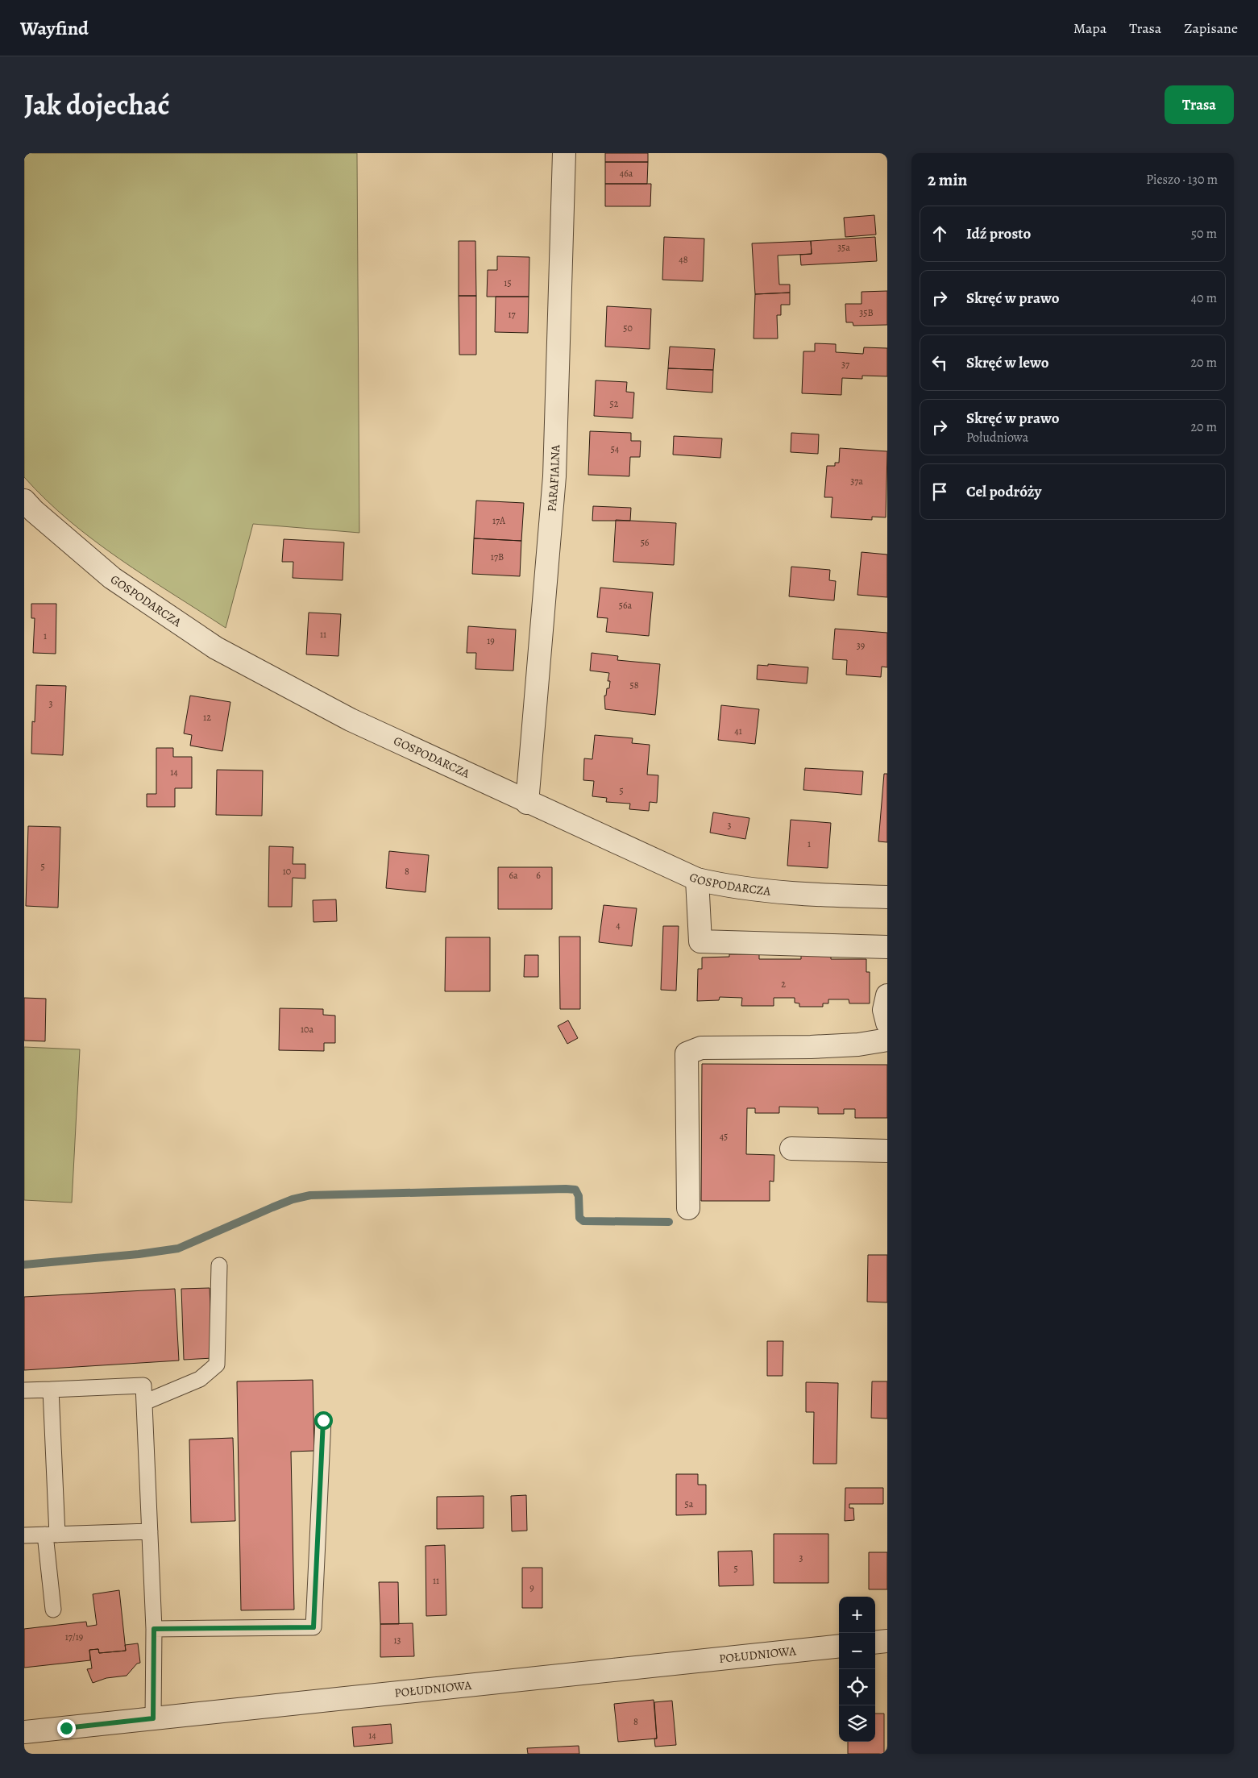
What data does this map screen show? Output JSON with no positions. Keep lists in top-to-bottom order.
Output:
{
  "streets": {
    "street": ["PARAFIALNA", "GOSPODARCZA", "POŁUDNIOWA"]
  },
  "crossings": [
    ["PARAFIALNA", "GOSPODARCZA"]
  ],
  "house_numbers": [
    "46a",
    "35a",
    "48",
    "15",
    "35B",
    "17",
    "50",
    "37",
    "52",
    "54",
    "37a",
    "17A",
    "56",
    "17B",
    "56a",
    "11",
    "1",
    "19",
    "39",
    "58",
    "3",
    "12",
    "41",
    "14",
    "5",
    "3",
    "1",
    "5",
    "10",
    "8",
    "6a",
    "6",
    "4",
    "2",
    "10a",
    "45",
    "5a",
    "3",
    "5",
    "11",
    "9",
    "17/19",
    "13",
    "8",
    "14"
  ],
  "page": {
    "header": "Wayfind",
    "nav": ["Mapa", "Trasa", "Zapisane"],
    "title": "Jak dojechać",
    "buttons": "Trasa",
    "heading": ["2 min", "Pieszo · 130 m"],
    "list": [
      ["Idź prosto", "50 m"],
      ["Skręć w prawo", "40 m"],
      ["Skręć w lewo", "20 m"],
      ["Skręć w prawo", "Południowa", "20 m"],
      "Cel podróży"
    ],
    "map_buttons": ["+", "−"]
  }
}
